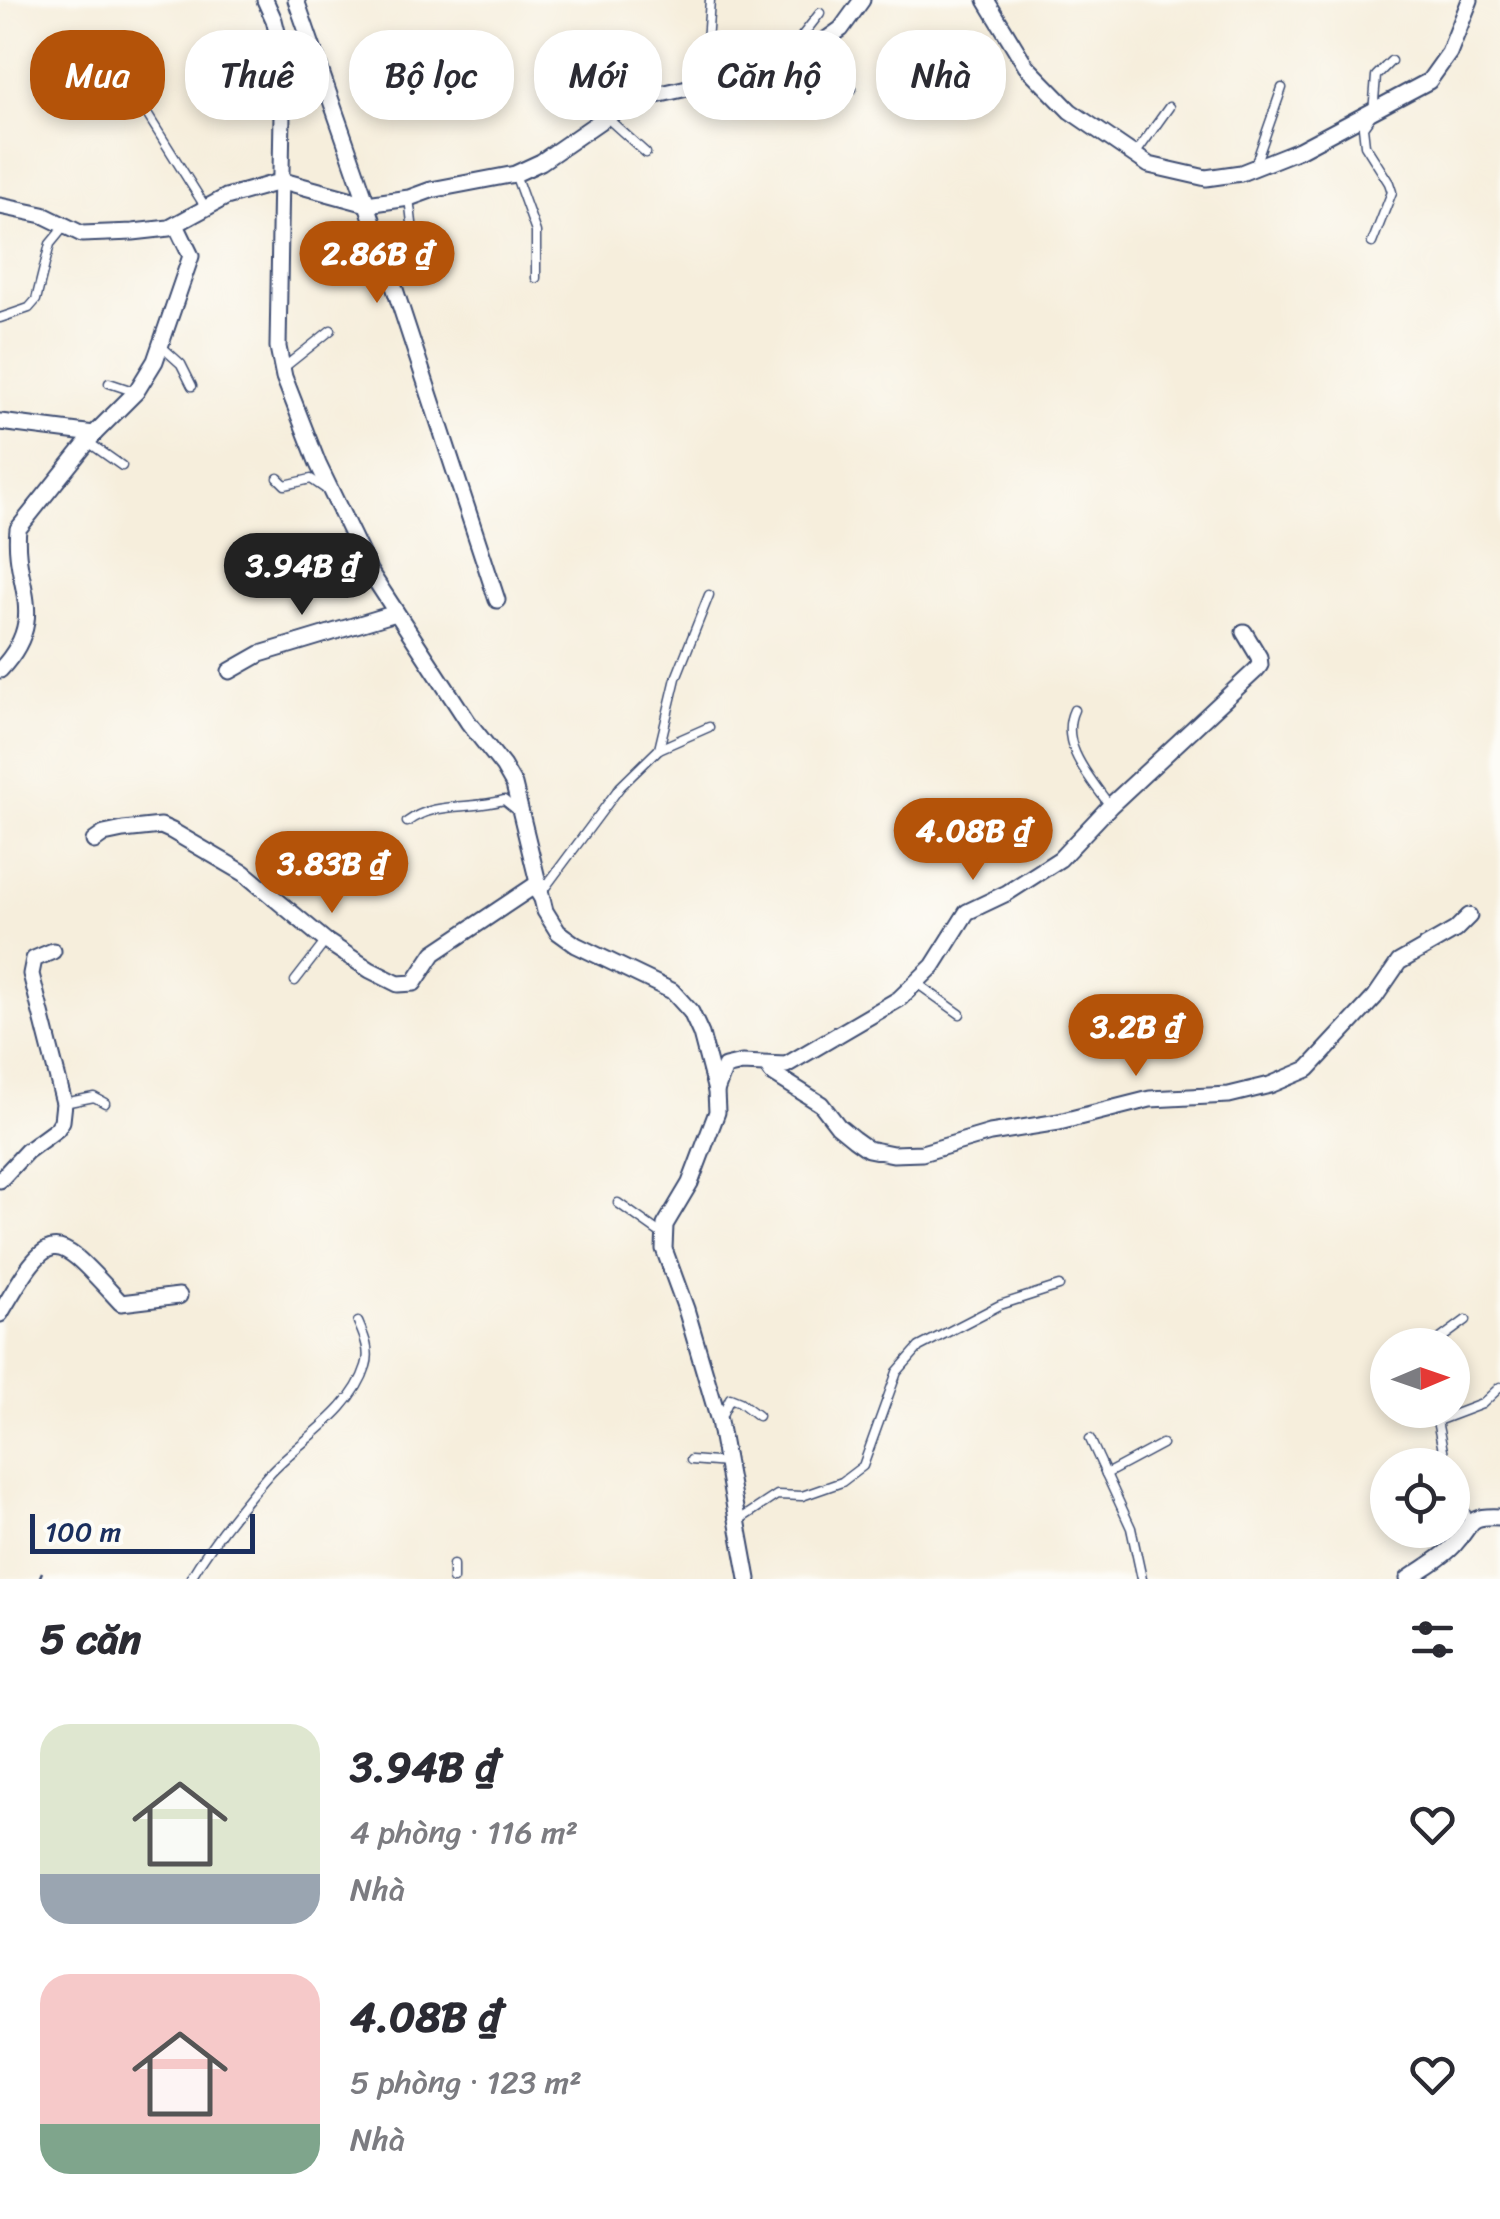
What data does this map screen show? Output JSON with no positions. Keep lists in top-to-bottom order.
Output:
{
  "scale_bar": "100 m",
  "north": "right",
  "page": {
    "chip": [
      "Mua",
      "Thuê",
      "Bộ lọc",
      "Mới",
      "Căn hộ",
      "Nhà"
    ],
    "price": [
      "2.86B ₫",
      "3.94B ₫",
      "4.08B ₫",
      "3.83B ₫",
      "3.2B ₫"
    ],
    "scale": "100 m",
    "heading": "5 căn",
    "list": [
      {
        "name": "3.94B ₫",
        "note": "4 phòng · 116 m² · Nhà"
      },
      {
        "name": "4.08B ₫",
        "note": "5 phòng · 123 m² · Nhà"
      }
    ]
  }
}
